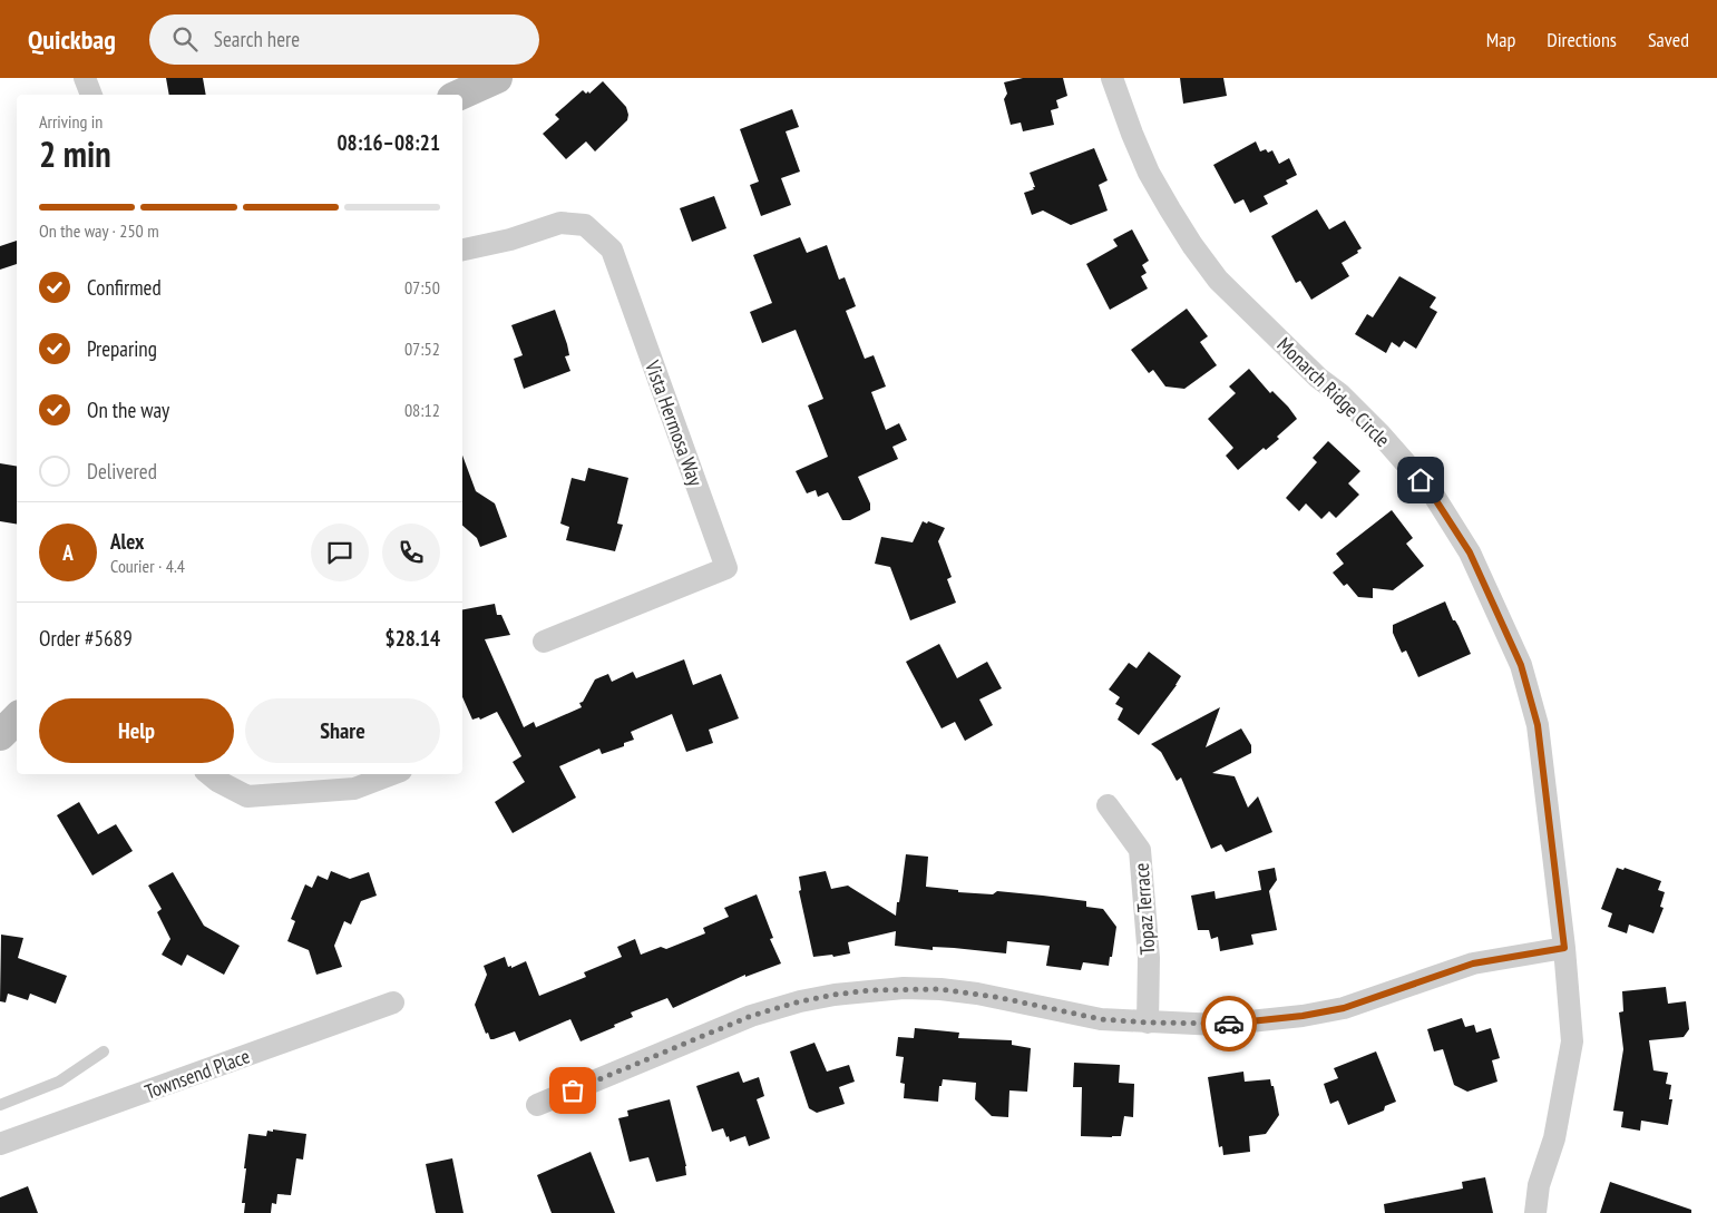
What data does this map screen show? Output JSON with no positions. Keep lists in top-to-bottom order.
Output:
{
  "streets": {
    "street": [
      "Monarch Ridge Circle",
      "Vista Hermosa Way",
      "Topaz Terrace",
      "Townsend Place"
    ]
  },
  "page": {
    "header": "Quickbag",
    "search": "Search here",
    "nav": ["Map", "Directions", "Saved"],
    "heading": ["2 min", "Arriving in", "08:16–08:21"],
    "panel": [
      "Alex",
      "Courier · 4.4",
      "Order #5689",
      "$28.14"
    ],
    "bar": "On the way · 250 m",
    "list": [
      ["Confirmed", "07:50"],
      ["Preparing", "07:52"],
      ["On the way", "08:12"],
      "Delivered"
    ],
    "round": "A",
    "buttons": ["Help", "Share"]
  }
}
